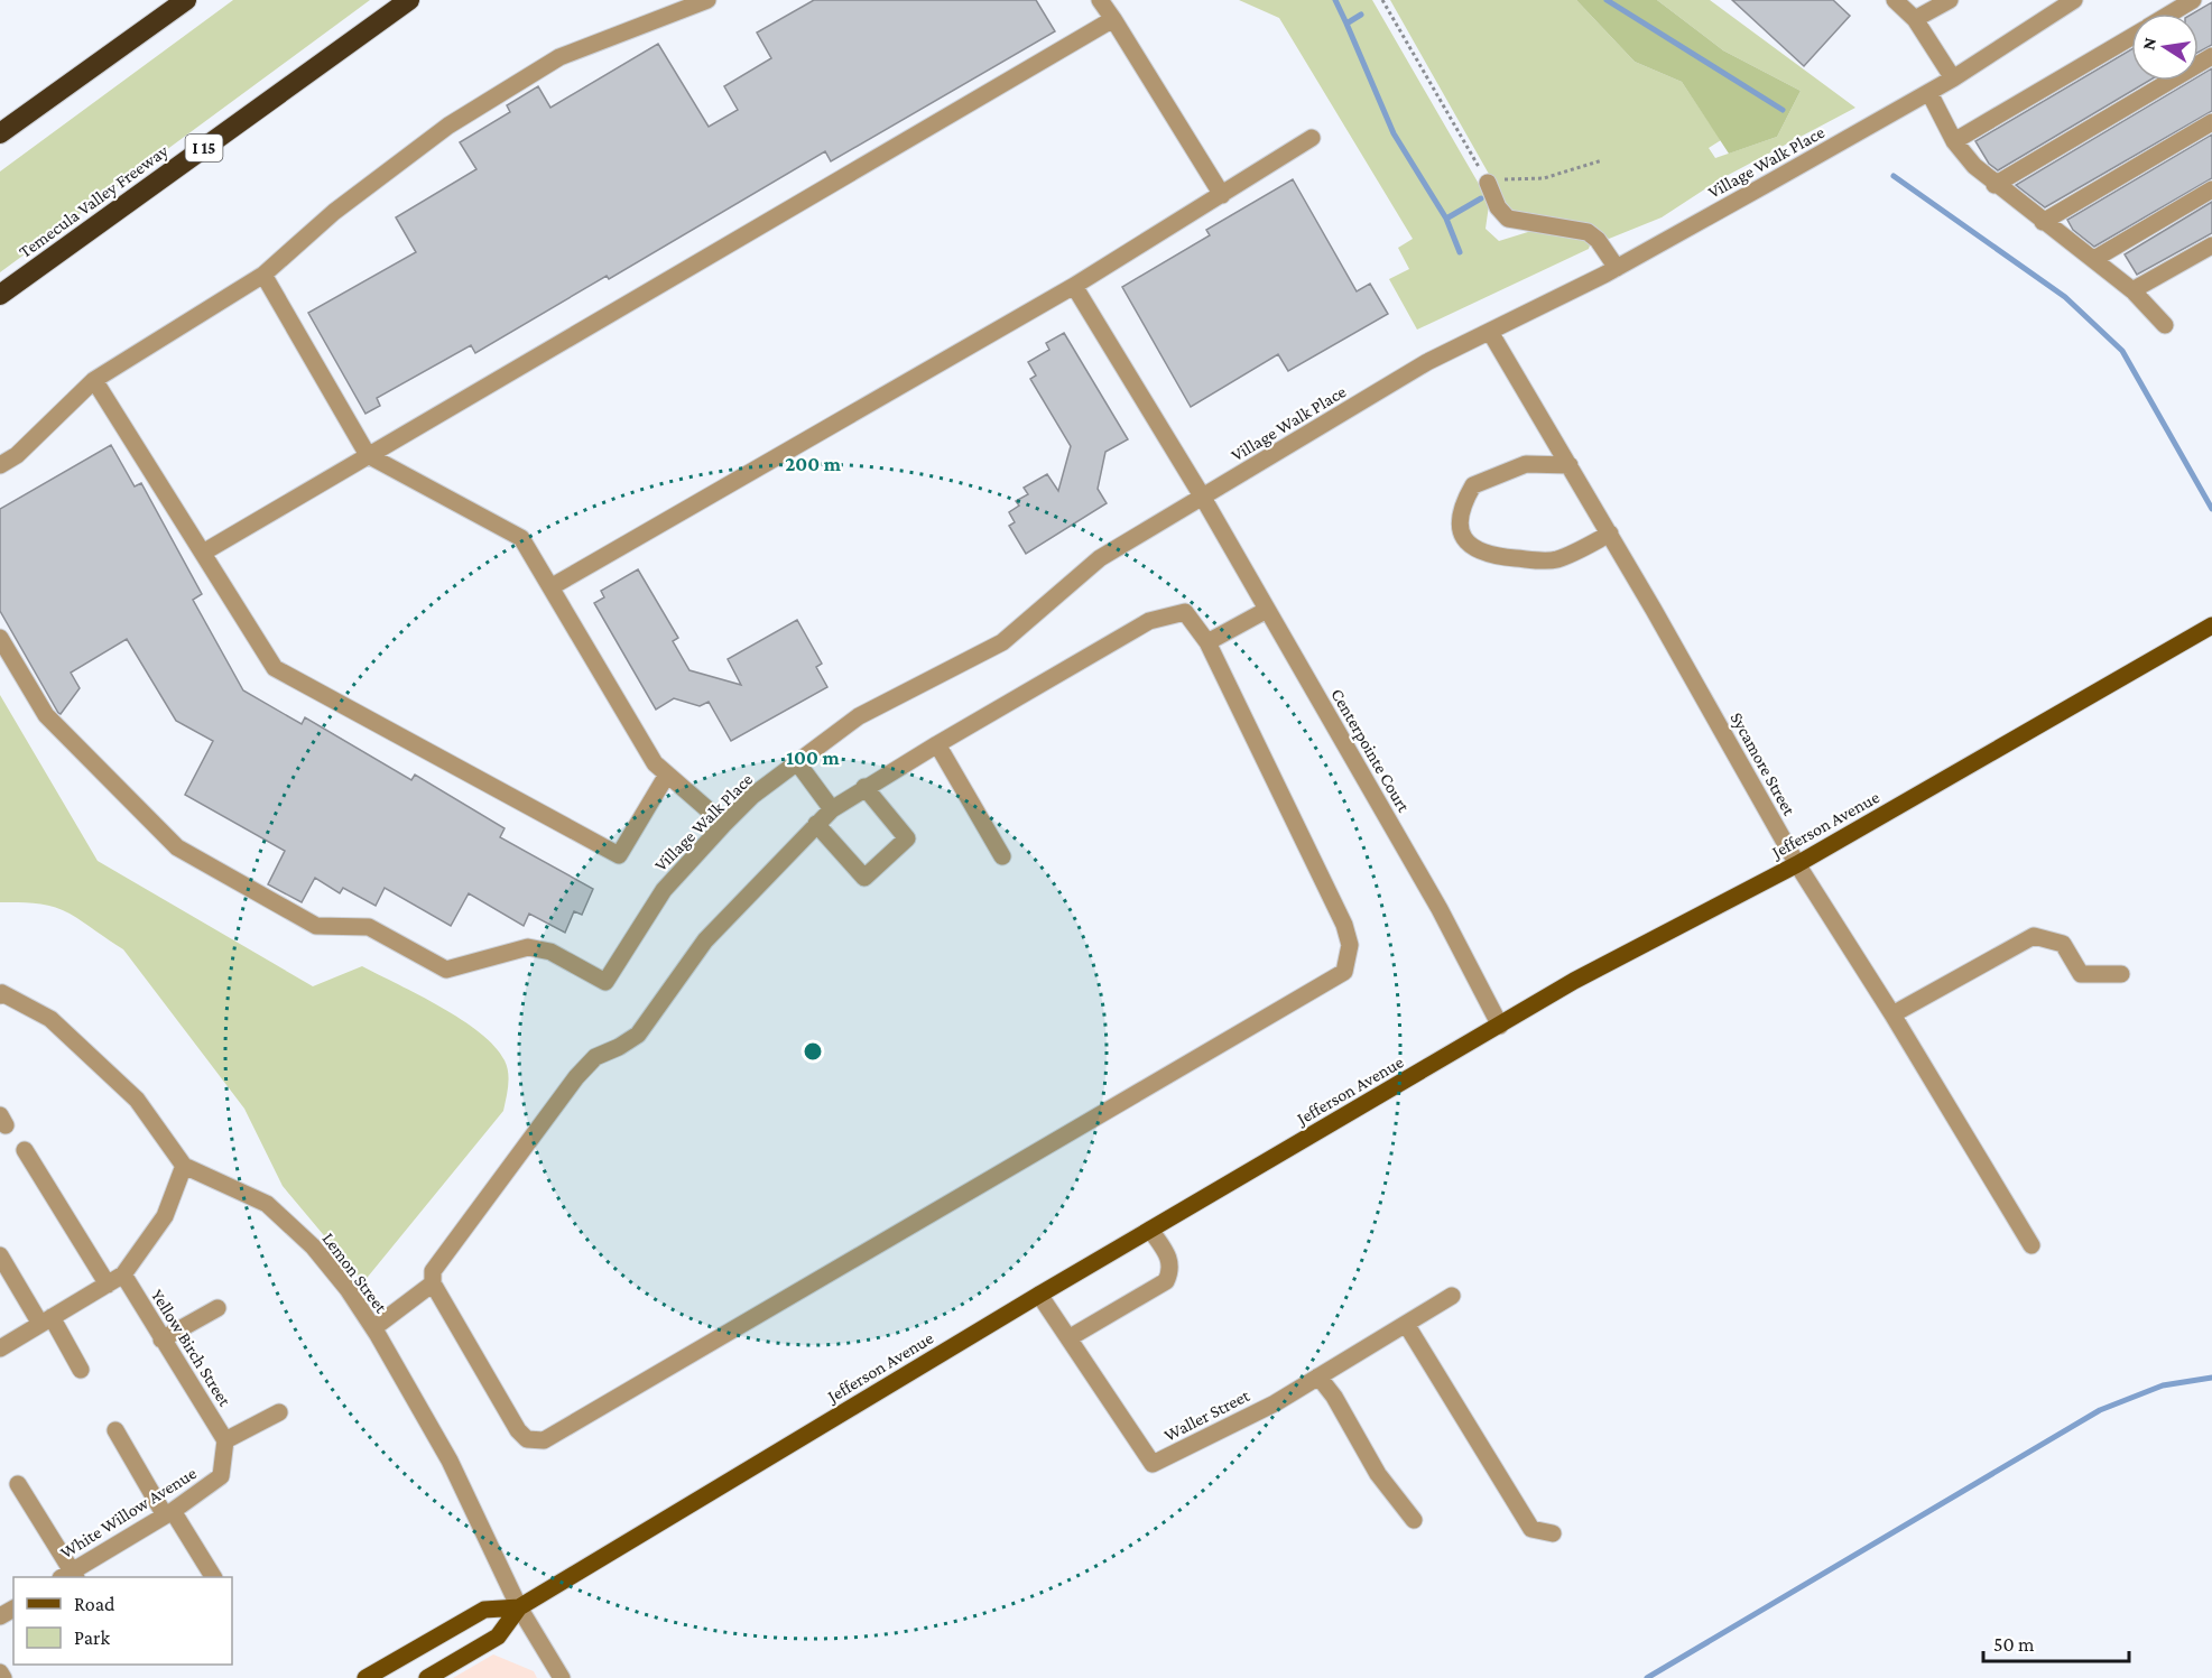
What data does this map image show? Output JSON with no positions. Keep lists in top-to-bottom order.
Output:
{
  "streets": {
    "highway": ["I 15", "Temecula Valley Freeway"],
    "main road": ["Jefferson Avenue"],
    "street": [
      "Village Walk Place",
      "Centerpointe Court",
      "Sycamore Street",
      "Lemon Street",
      "Yellow Birch Street",
      "Waller Street",
      "White Willow Avenue"
    ]
  },
  "crossings": [
    ["Village Walk Place", "Centerpointe Court"],
    ["Village Walk Place", "Sycamore Street"],
    ["Centerpointe Court", "Jefferson Avenue"],
    ["Sycamore Street", "Jefferson Avenue"],
    ["Jefferson Avenue", "Lemon Street"],
    ["Jefferson Avenue", "Waller Street"],
    ["Yellow Birch Street", "White Willow Avenue"]
  ],
  "legend": ["Road", "Park"],
  "scale_bar": "50 m",
  "north": "left",
  "rings": ["200 m", "100 m"]
}
